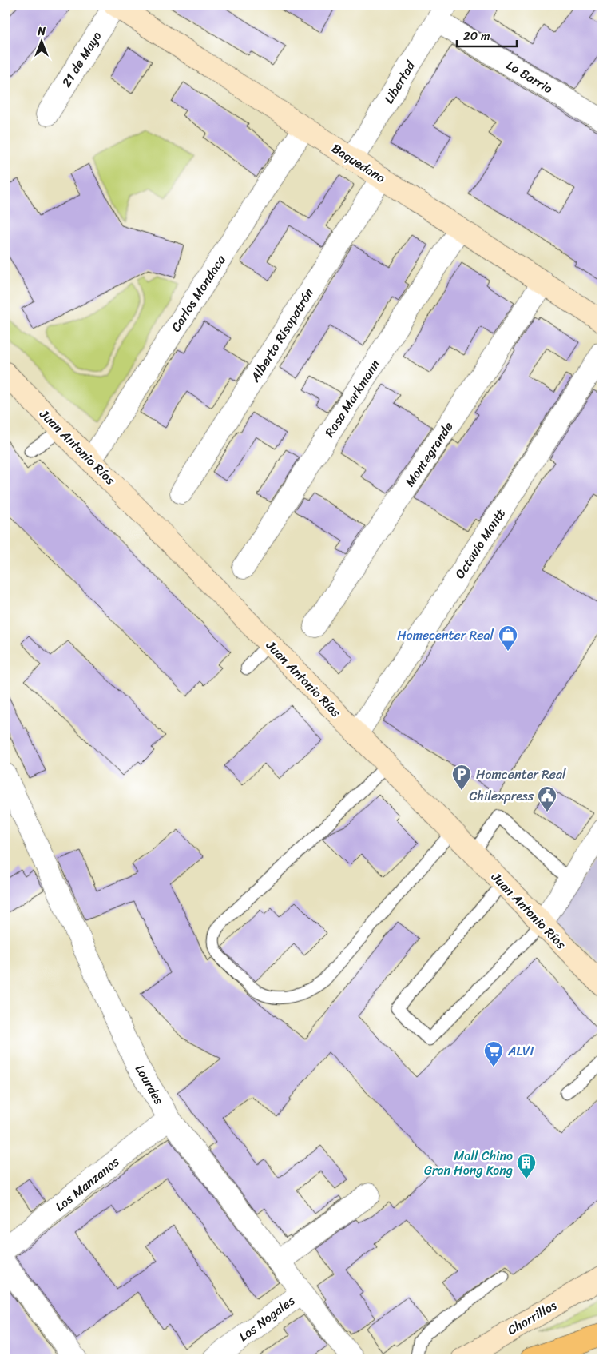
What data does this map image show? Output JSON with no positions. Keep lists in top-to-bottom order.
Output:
{
  "streets": {
    "main road": ["Baquedano", "Juan Antonio Ríos", "Chorrillos"],
    "street": [
      "21 de Mayo",
      "Lo Barrio",
      "Libertad",
      "Carlos Mondaca",
      "Alberto Risopatrón",
      "Rosa Markmann",
      "Montegrande",
      "Octavio Montt",
      "Lourdes",
      "Los Manzanos",
      "Los Nogales"
    ]
  },
  "crossings": [
    ["21 de Mayo", "Baquedano"],
    ["Lo Barrio", "Libertad"],
    ["Libertad", "Baquedano"],
    ["Baquedano", "Carlos Mondaca"],
    ["Baquedano", "Alberto Risopatrón"],
    ["Baquedano", "Rosa Markmann"],
    ["Baquedano", "Montegrande"],
    ["Carlos Mondaca", "Juan Antonio Ríos"],
    ["Juan Antonio Ríos", "Octavio Montt"],
    ["Lourdes", "Los Manzanos"],
    ["Lourdes", "Los Nogales"]
  ],
  "places": {
    "shop": ["Homecenter Real"],
    "parking": ["Homcenter Real"],
    "public building": ["Chilexpress"],
    "supermarket": ["ALVI"],
    "building": ["Mall Chino Gran Hong Kong"]
  },
  "scale_bar": "20 m",
  "north": "top"
}
